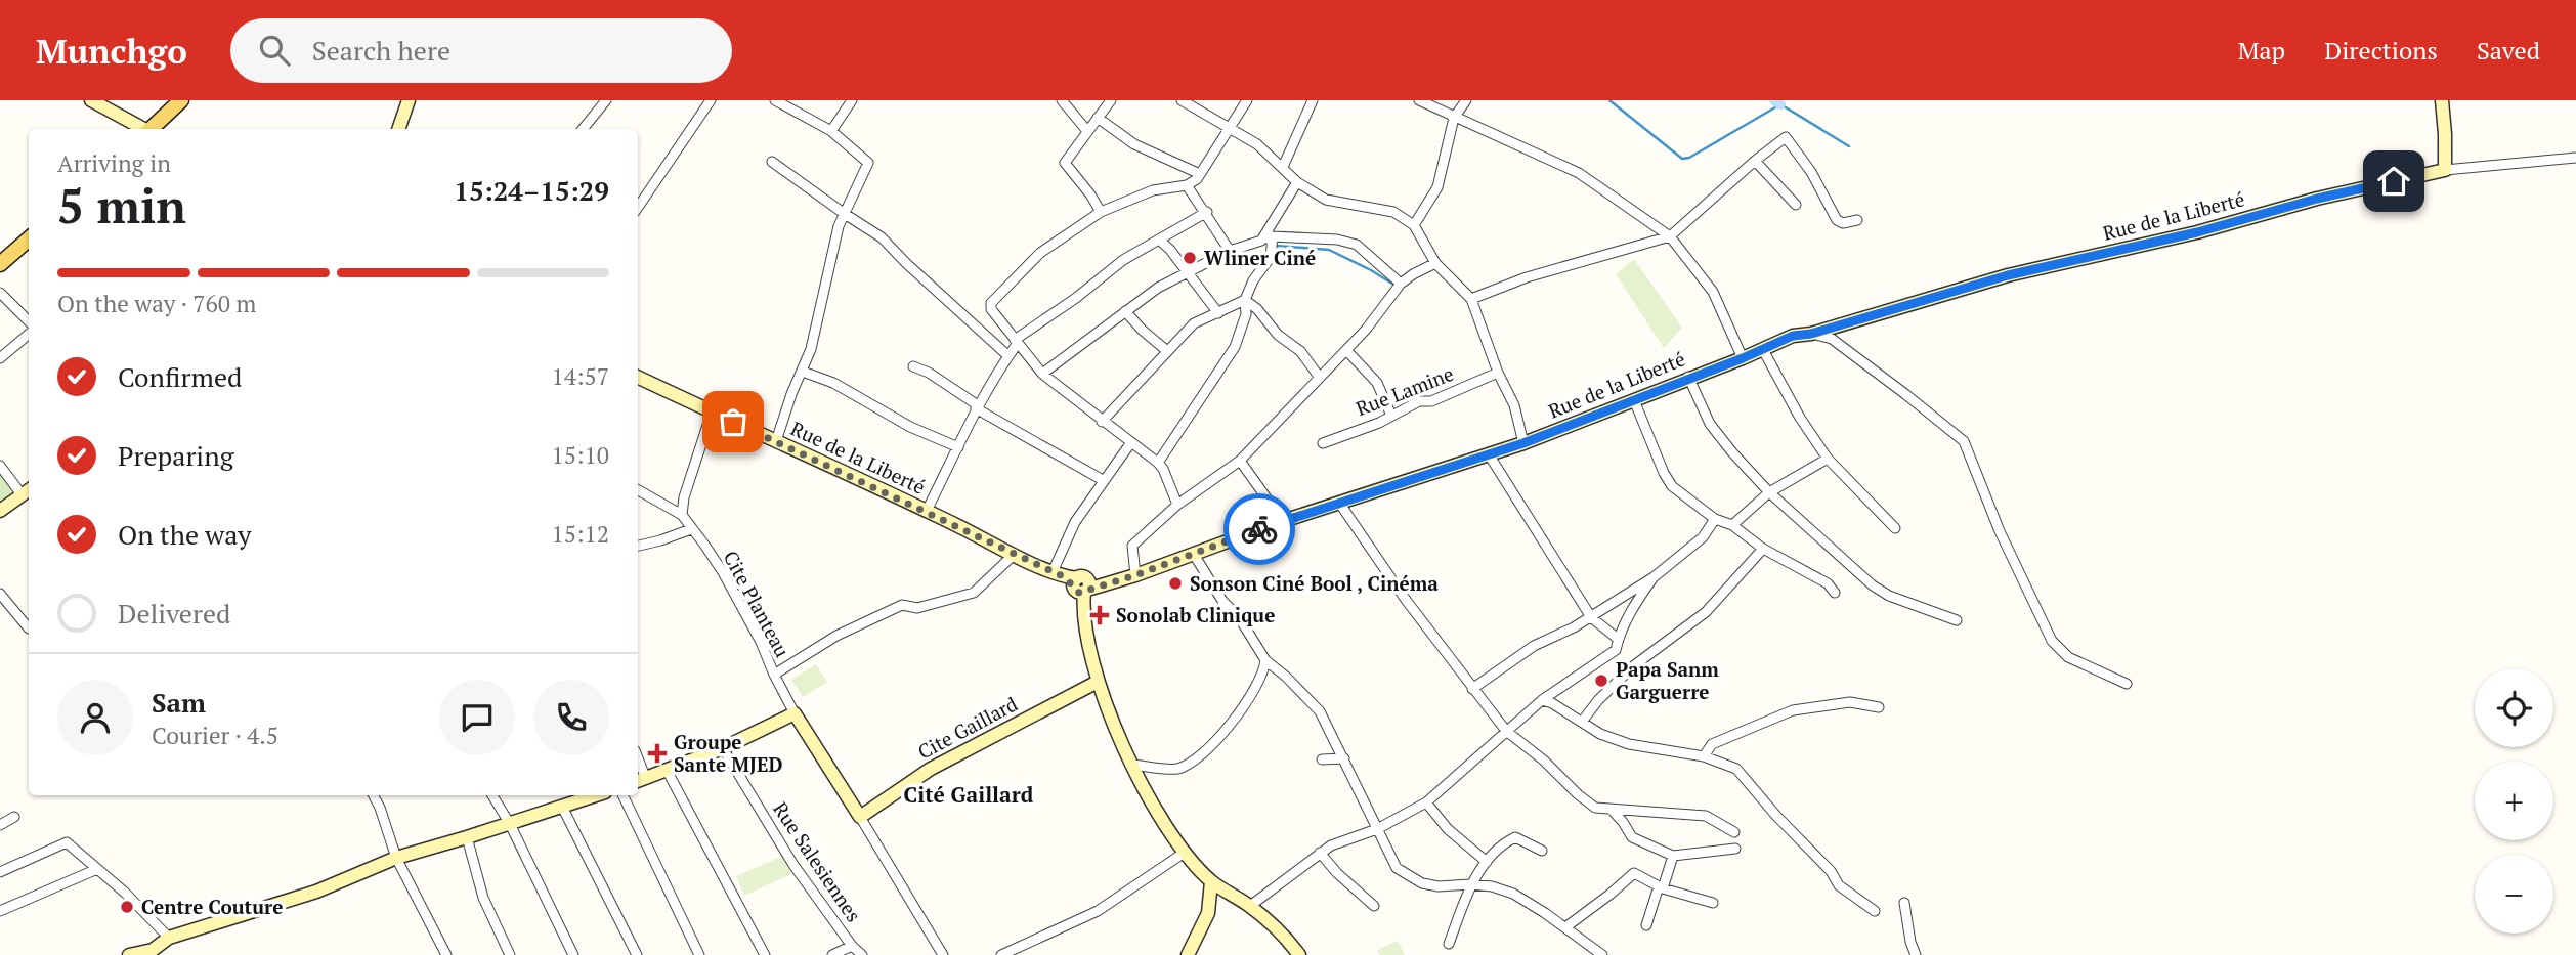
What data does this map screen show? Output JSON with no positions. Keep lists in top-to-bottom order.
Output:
{
  "streets": {
    "street": [
      "Rue de la Liberté",
      "Rue Lamine",
      "Cite Planteau",
      "Cite Gaillard",
      "Rue Salesiennes"
    ]
  },
  "districts": ["Cité Gaillard"],
  "places": {
    "other": [
      "Wliner Ciné",
      "Sonson Ciné Bool , Cinéma",
      "Papa Sanm Garguerre",
      "Centre Couture"
    ],
    "health": ["Sonolab Clinique", "Groupe Sante MJED"]
  },
  "page": {
    "header": "Munchgo",
    "search": "Search here",
    "nav": ["Map", "Directions", "Saved"],
    "heading": ["5 min", "Arriving in", "15:24–15:29"],
    "panel": ["Sam", "Courier · 4.5"],
    "bar": "On the way · 760 m",
    "list": [
      ["Confirmed", "14:57"],
      ["Preparing", "15:10"],
      ["On the way", "15:12"],
      "Delivered"
    ],
    "map_buttons": ["+", "−"]
  }
}
